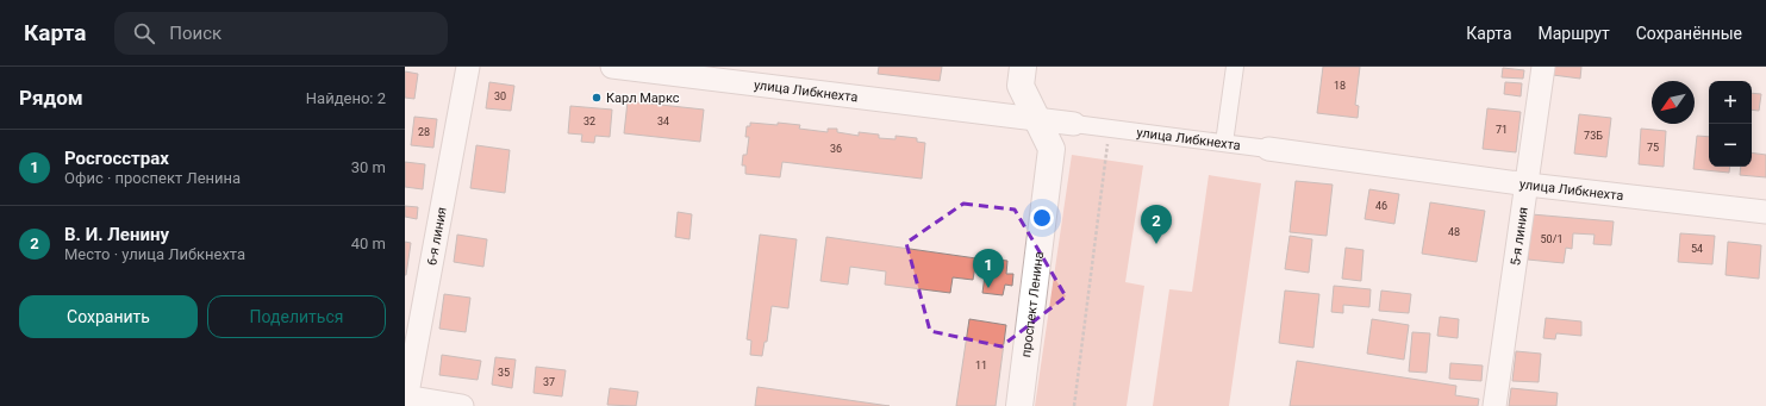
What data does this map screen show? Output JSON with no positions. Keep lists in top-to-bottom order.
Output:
{
  "streets": {
    "street": [
      "улица Либкнехта",
      "6-я линия",
      "5-я линия",
      "проспект Ленина"
    ]
  },
  "crossings": [
    ["улица Либкнехта", "5-я линия"],
    ["улица Либкнехта", "проспект Ленина"]
  ],
  "places": ["Карл Маркс"],
  "house_numbers": [
    "18",
    "30",
    "32",
    "34",
    "71",
    "28",
    "73Б",
    "75",
    "36",
    "46",
    "48",
    "50/1",
    "54",
    "11",
    "35",
    "37"
  ],
  "north": "bottom left",
  "page": {
    "header": "Карта",
    "search": "Поиск",
    "nav": ["Карта", "Маршрут", "Сохранённые"],
    "heading": ["Рядом", "Найдено: 2"],
    "map_buttons": ["+", "−"],
    "list": [
      {
        "mark": "1",
        "name": "Росгосстрах",
        "note": "Офис · проспект Ленина",
        "value": "30 m"
      },
      {
        "mark": "2",
        "name": "В. И. Ленину",
        "note": "Место · улица Либкнехта",
        "value": "40 m"
      }
    ],
    "pins": ["2", "1"],
    "buttons": ["Сохранить", "Поделиться"]
  }
}
